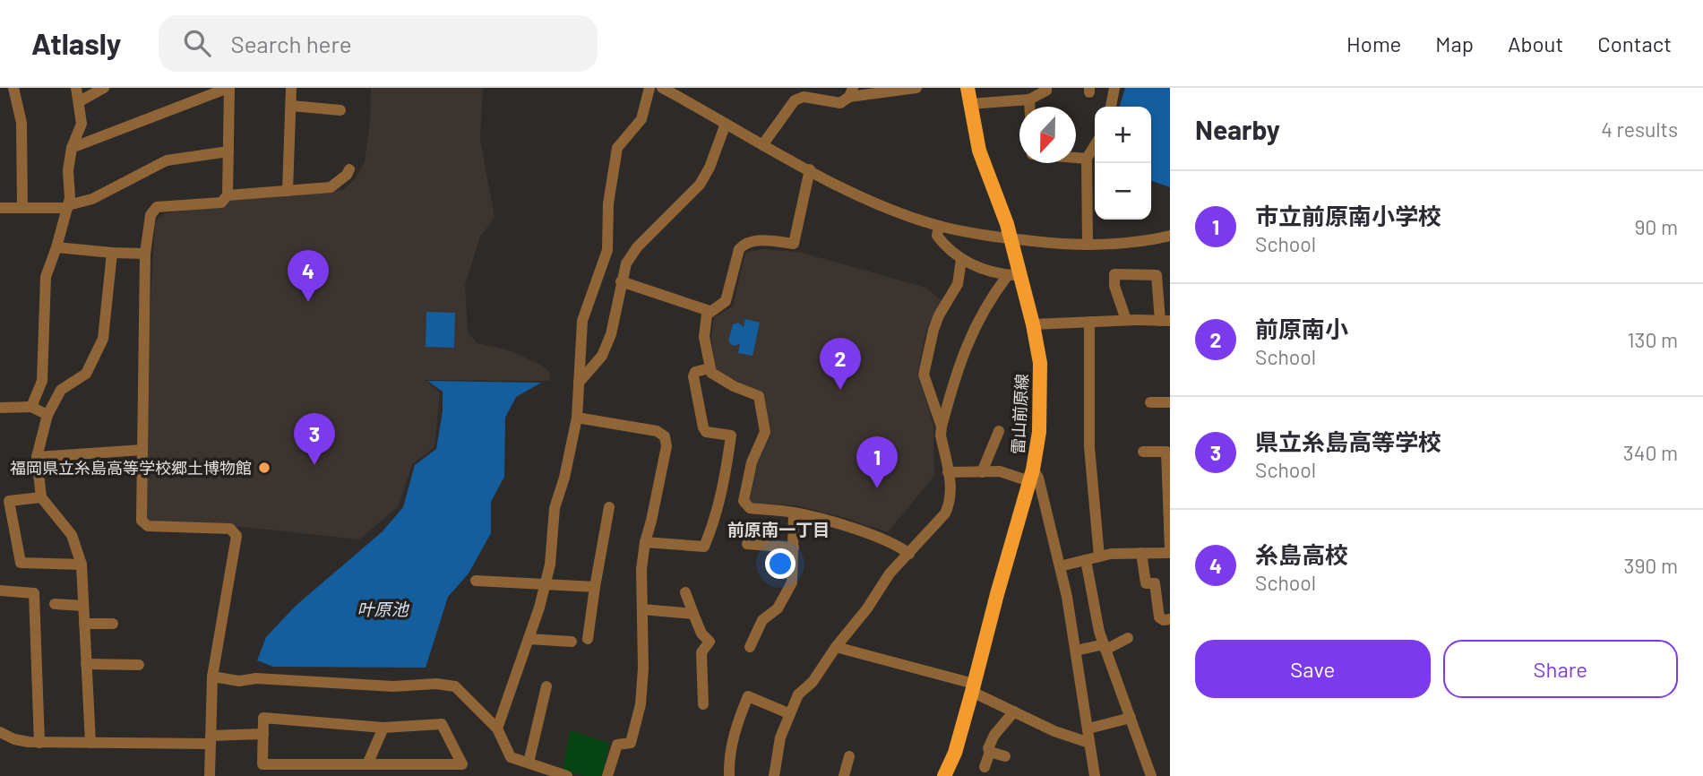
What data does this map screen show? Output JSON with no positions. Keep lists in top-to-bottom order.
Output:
{
  "streets": {
    "main road": ["雷山前原線"]
  },
  "districts": ["前原南一丁目"],
  "water": ["叶原池"],
  "places": ["福岡県立糸島高等学校郷土博物館"],
  "north": "bottom",
  "page": {
    "header": "Atlasly",
    "search": "Search here",
    "nav": [
      "Home",
      "Map",
      "About",
      "Contact"
    ],
    "heading": ["Nearby", "4 results"],
    "map_buttons": ["+", "−"],
    "list": [
      {
        "mark": "1",
        "name": "市立前原南小学校",
        "note": "School",
        "value": "90 m"
      },
      {
        "mark": "2",
        "name": "前原南小",
        "note": "School",
        "value": "130 m"
      },
      {
        "mark": "3",
        "name": "県立糸島高等学校",
        "note": "School",
        "value": "340 m"
      },
      {
        "mark": "4",
        "name": "糸島高校",
        "note": "School",
        "value": "390 m"
      }
    ],
    "pins": [
      "4",
      "2",
      "3",
      "1"
    ],
    "buttons": ["Save", "Share"]
  }
}
